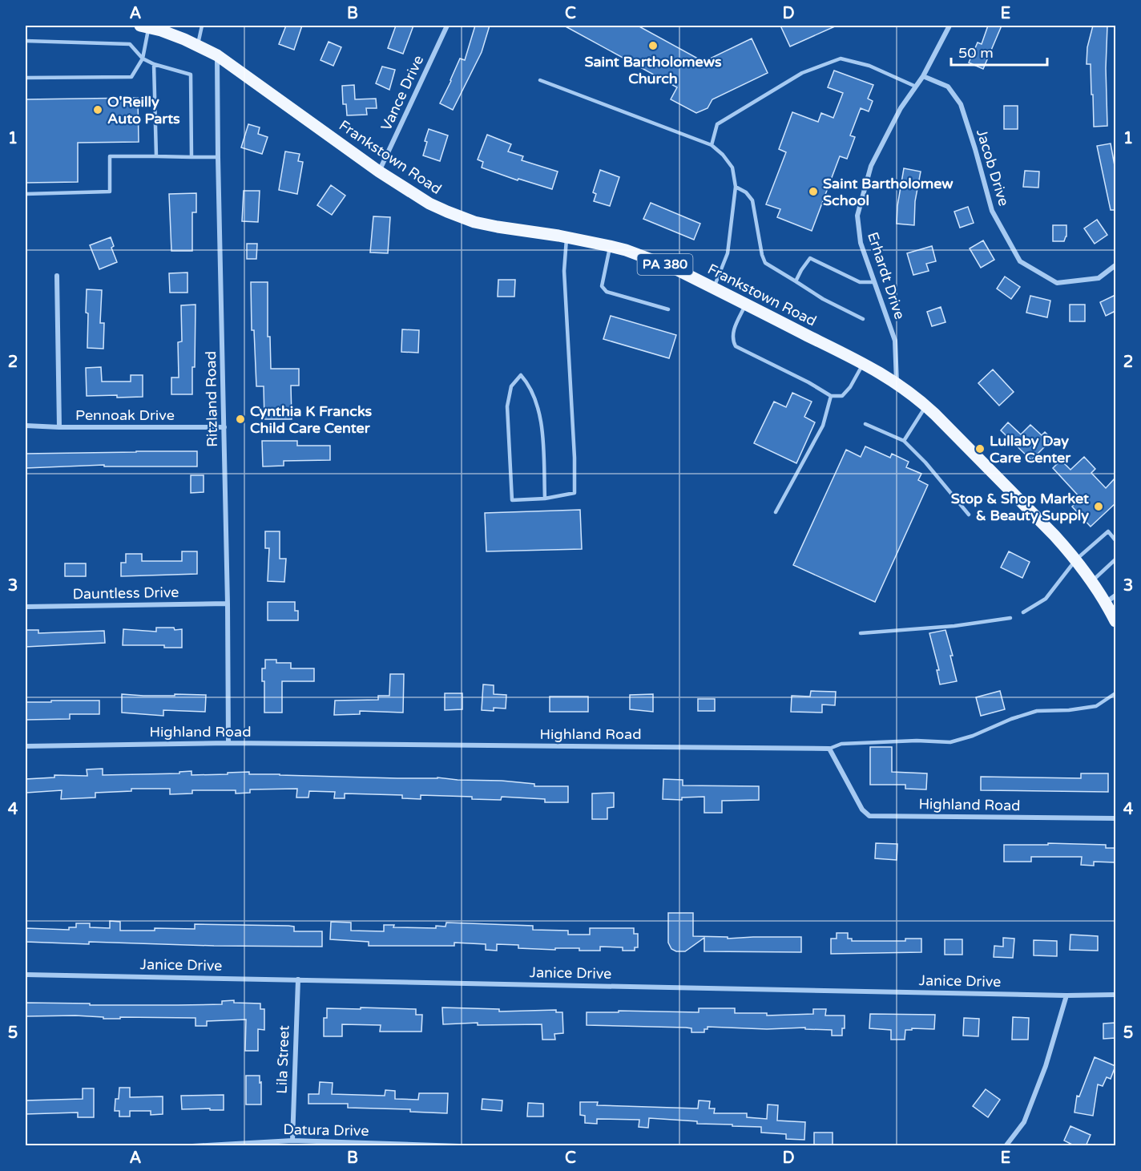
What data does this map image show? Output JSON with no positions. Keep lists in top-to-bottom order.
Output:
{
  "streets": {
    "main road": ["Frankstown Road", "PA 380"],
    "street": [
      "Vance Drive",
      "Jacob Drive",
      "Erhardt Drive",
      "Ritzland Road",
      "Pennoak Drive",
      "Dauntless Drive",
      "Highland Road",
      "Janice Drive",
      "Lila Street",
      "Datura Drive"
    ]
  },
  "crossings": [
    ["Vance Drive", "Frankstown Road"],
    ["Frankstown Road", "Erhardt Drive"],
    ["Frankstown Road", "Ritzland Road"],
    ["Jacob Drive", "Erhardt Drive"],
    ["Ritzland Road", "Pennoak Drive"],
    ["Ritzland Road", "Dauntless Drive"],
    ["Ritzland Road", "Highland Road"],
    ["Janice Drive", "Lila Street"],
    ["Lila Street", "Datura Drive"]
  ],
  "places": [
    "Saint Bartholomews Church",
    "O'Reilly Auto Parts",
    "Saint Bartholomew School",
    "Cynthia K Francks Child Care Center",
    "Lullaby Day Care Center",
    "Stop & Shop Market & Beauty Supply"
  ],
  "scale_bar": "50 m",
  "grid": {
    "columns": [
      "A",
      "B",
      "C",
      "D",
      "E"
    ],
    "rows": [
      "1",
      "2",
      "3",
      "4",
      "5"
    ]
  }
}
